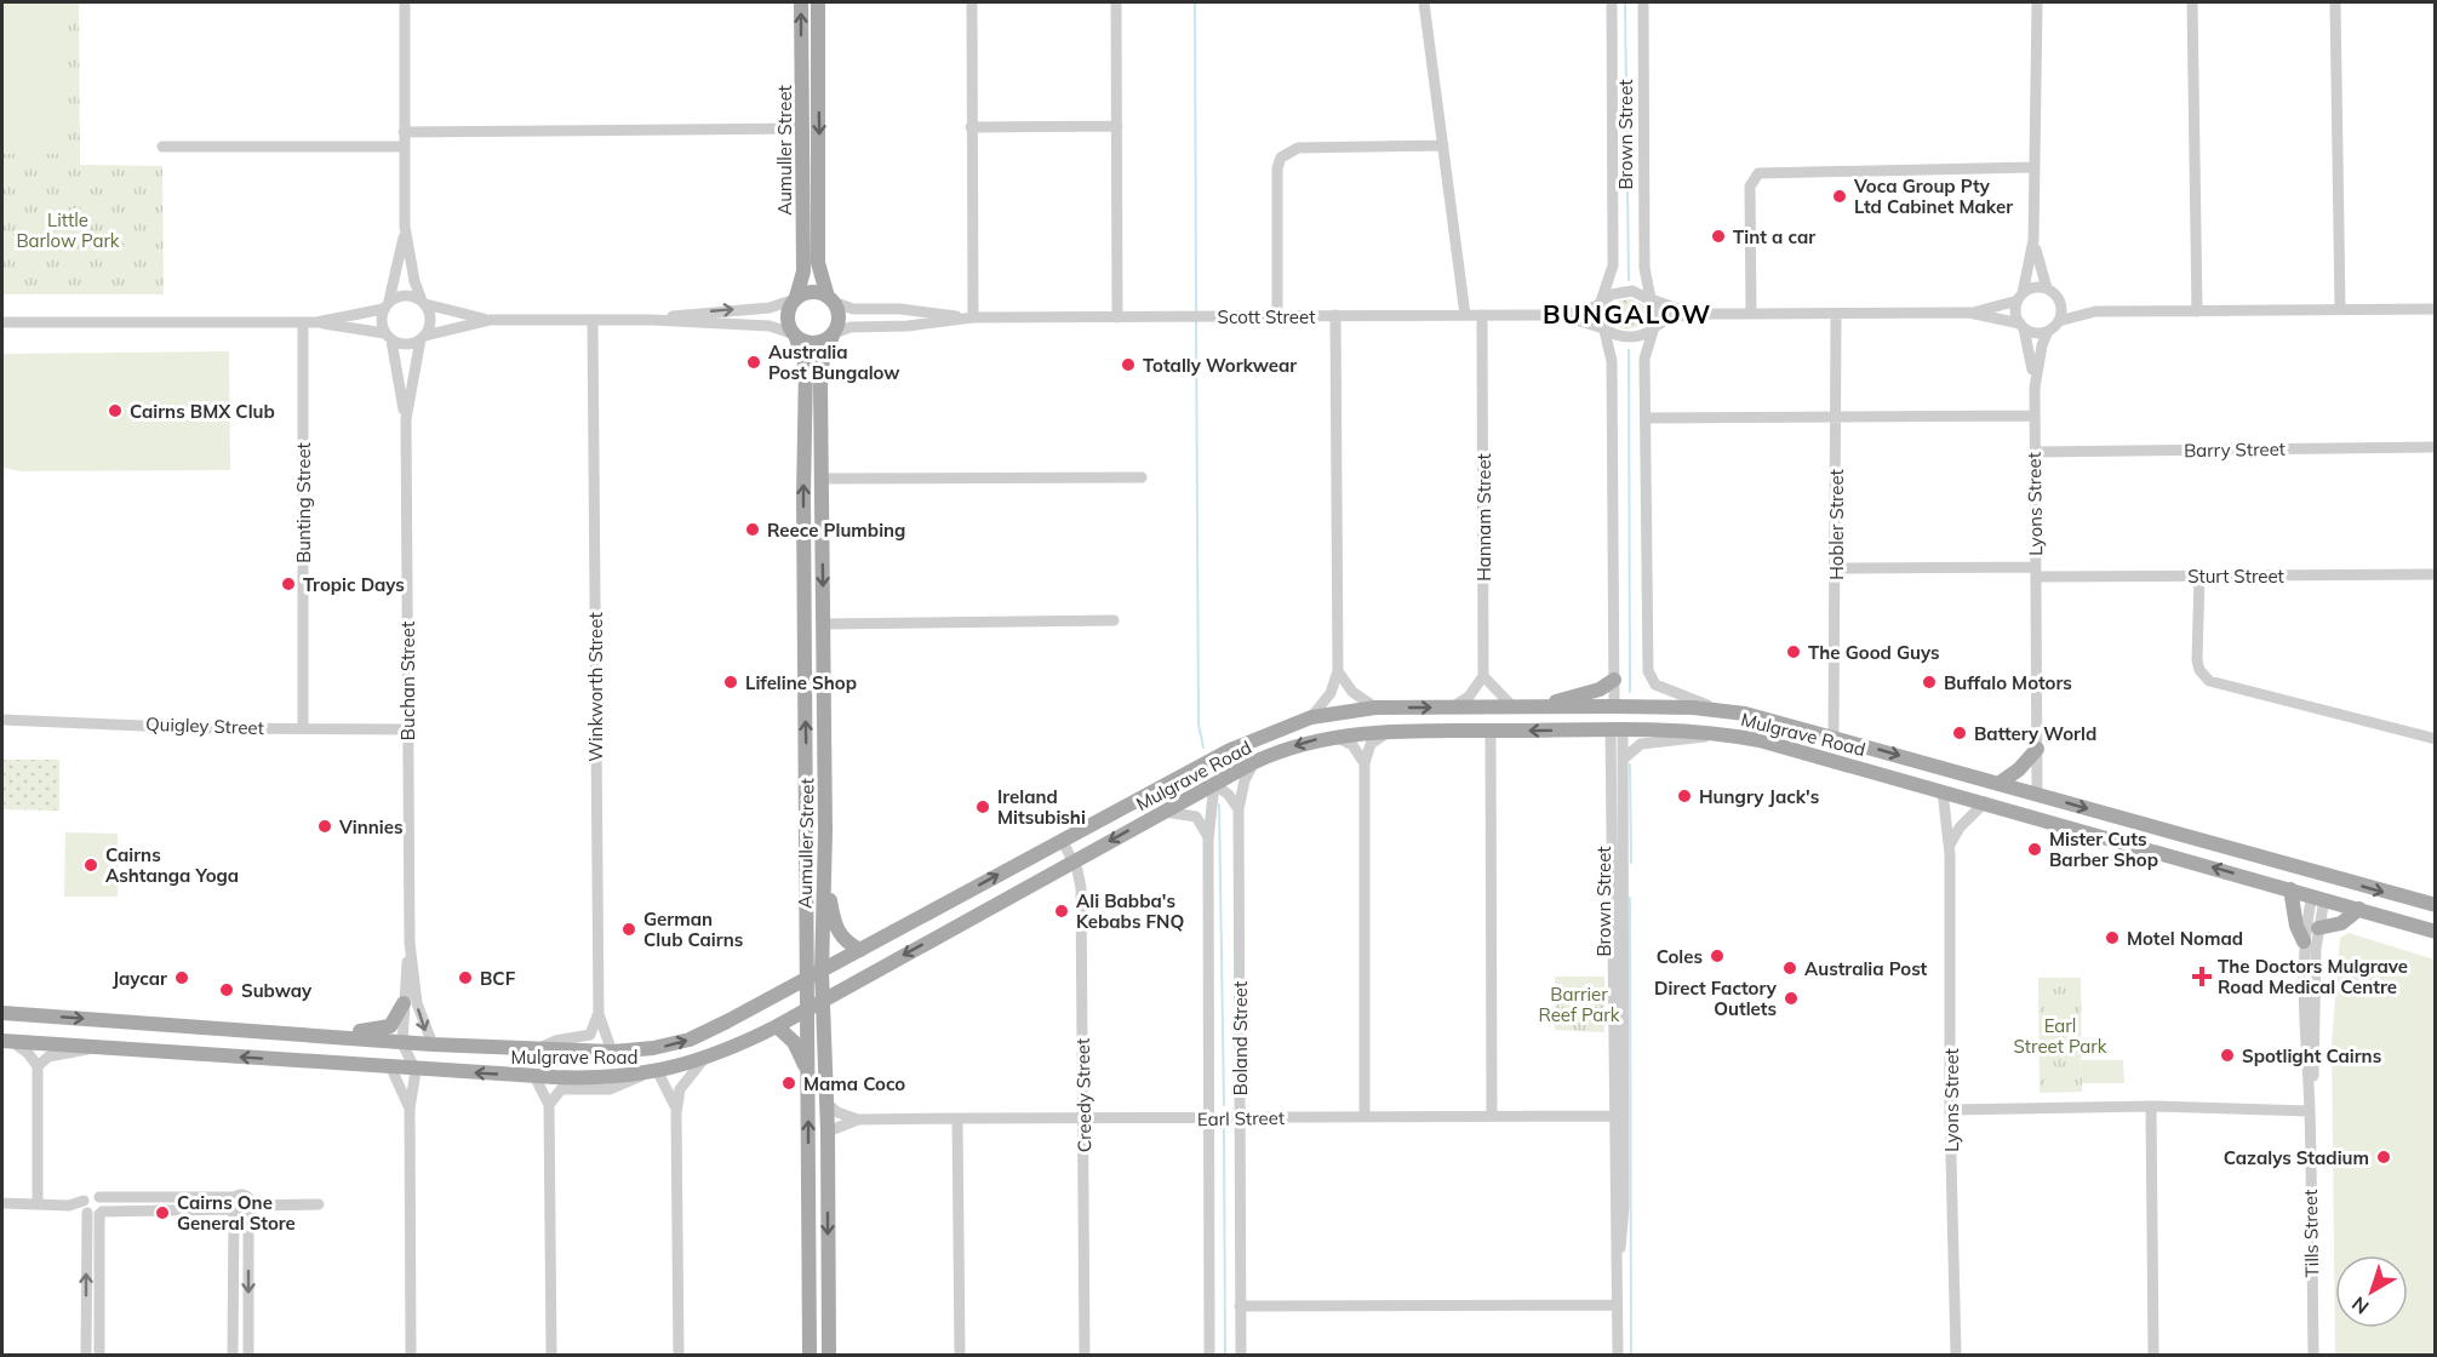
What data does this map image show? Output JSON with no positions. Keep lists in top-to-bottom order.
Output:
{
  "streets": {
    "main road": ["Brown Street", "Aumuller Street", "Mulgrave Road"],
    "street": [
      "Scott Street",
      "Barry Street",
      "Bunting Street",
      "Lyons Street",
      "Hannam Street",
      "Hobler Street",
      "Sturt Street",
      "Buchan Street",
      "Winkworth Street",
      "Quigley Street",
      "Boland Street",
      "Creedy Street",
      "Earl Street",
      "Tills Street"
    ]
  },
  "crossings": [
    ["Brown Street", "Scott Street"],
    ["Brown Street", "Mulgrave Road"],
    ["Brown Street", "Earl Street"],
    ["Aumuller Street", "Scott Street"],
    ["Aumuller Street", "Mulgrave Road"],
    ["Aumuller Street", "Earl Street"],
    ["Scott Street", "Hannam Street"],
    ["Barry Street", "Lyons Street"],
    ["Bunting Street", "Quigley Street"],
    ["Lyons Street", "Sturt Street"],
    ["Lyons Street", "Mulgrave Road"],
    ["Hobler Street", "Sturt Street"],
    ["Hobler Street", "Mulgrave Road"],
    ["Buchan Street", "Quigley Street"],
    ["Buchan Street", "Mulgrave Road"],
    ["Winkworth Street", "Mulgrave Road"],
    ["Mulgrave Road", "Boland Street"],
    ["Mulgrave Road", "Creedy Street"],
    ["Mulgrave Road", "Tills Street"],
    ["Boland Street", "Earl Street"],
    ["Creedy Street", "Earl Street"]
  ],
  "districts": ["BUNGALOW"],
  "parks": ["Little Barlow Park", "Barrier Reef Park", "Earl Street Park"],
  "places": {
    "other": [
      "Voca Group Pty Ltd Cabinet Maker",
      "Tint a car",
      "Australia Post Bungalow",
      "Totally Workwear",
      "Cairns BMX Club",
      "Reece Plumbing",
      "Tropic Days",
      "The Good Guys",
      "Lifeline Shop",
      "Buffalo Motors",
      "Battery World",
      "Hungry Jack's",
      "Ireland Mitsubishi",
      "Vinnies",
      "Mister Cuts Barber Shop",
      "Cairns Ashtanga Yoga",
      "Ali Babba's Kebabs FNQ",
      "German Club Cairns",
      "Motel Nomad",
      "Coles",
      "Australia Post",
      "Jaycar",
      "BCF",
      "Subway",
      "Direct Factory Outlets",
      "Spotlight Cairns",
      "Mama Coco",
      "Cazalys Stadium",
      "Cairns One General Store"
    ],
    "health": ["The Doctors Mulgrave Road Medical Centre"]
  },
  "north": "bottom left"
}
